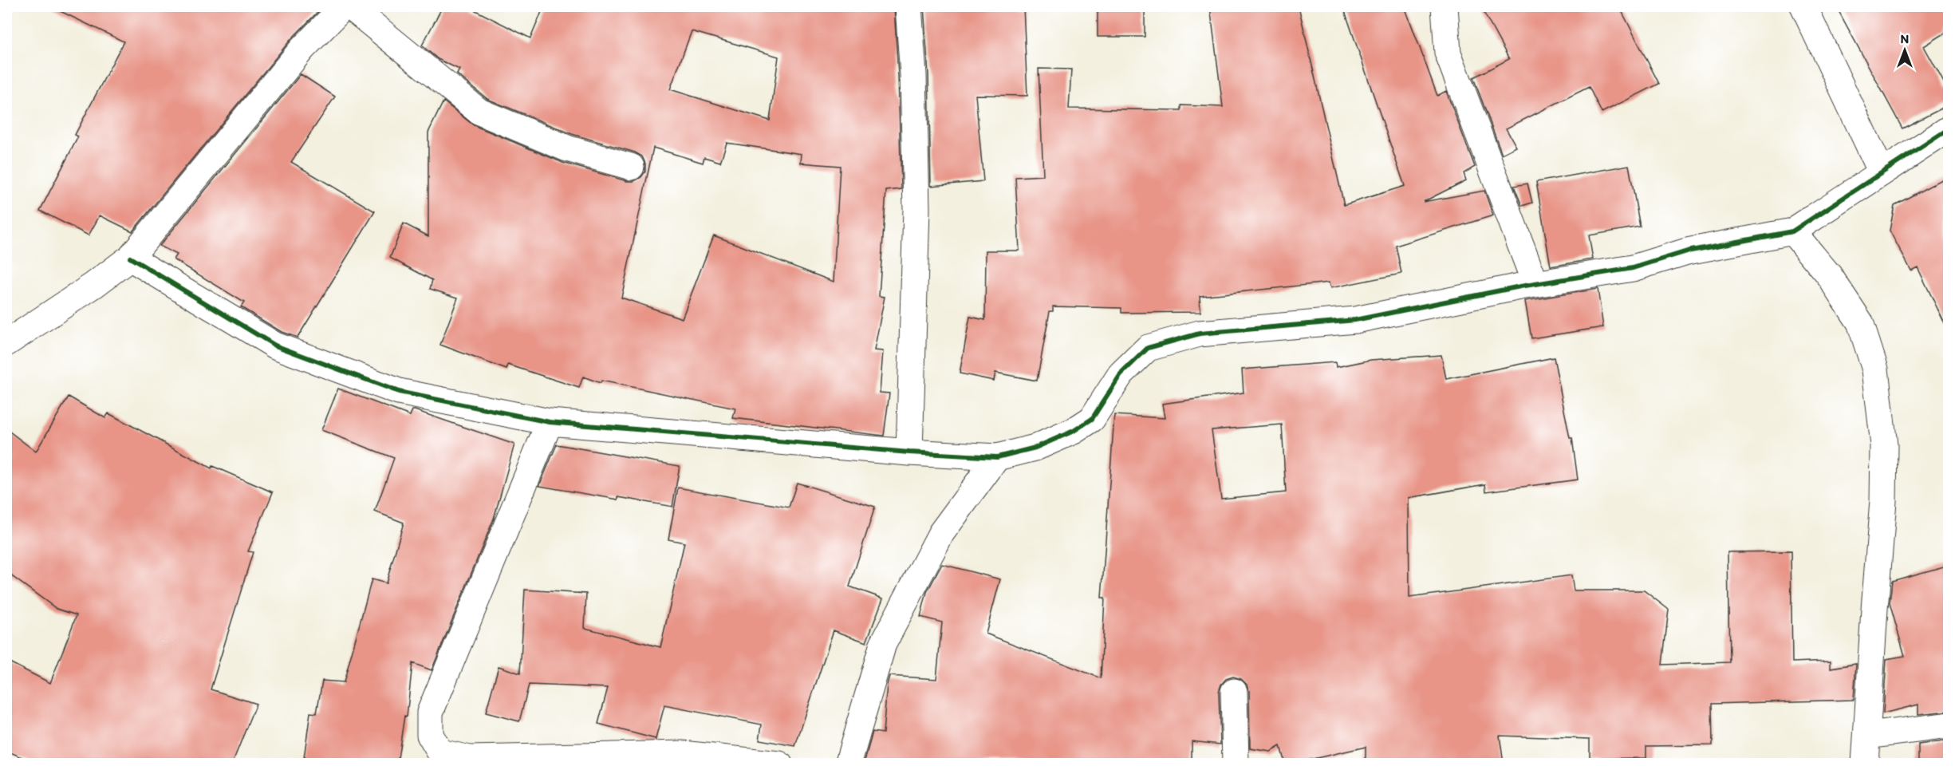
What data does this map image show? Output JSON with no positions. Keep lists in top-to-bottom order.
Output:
{
  "north": "top"
}
